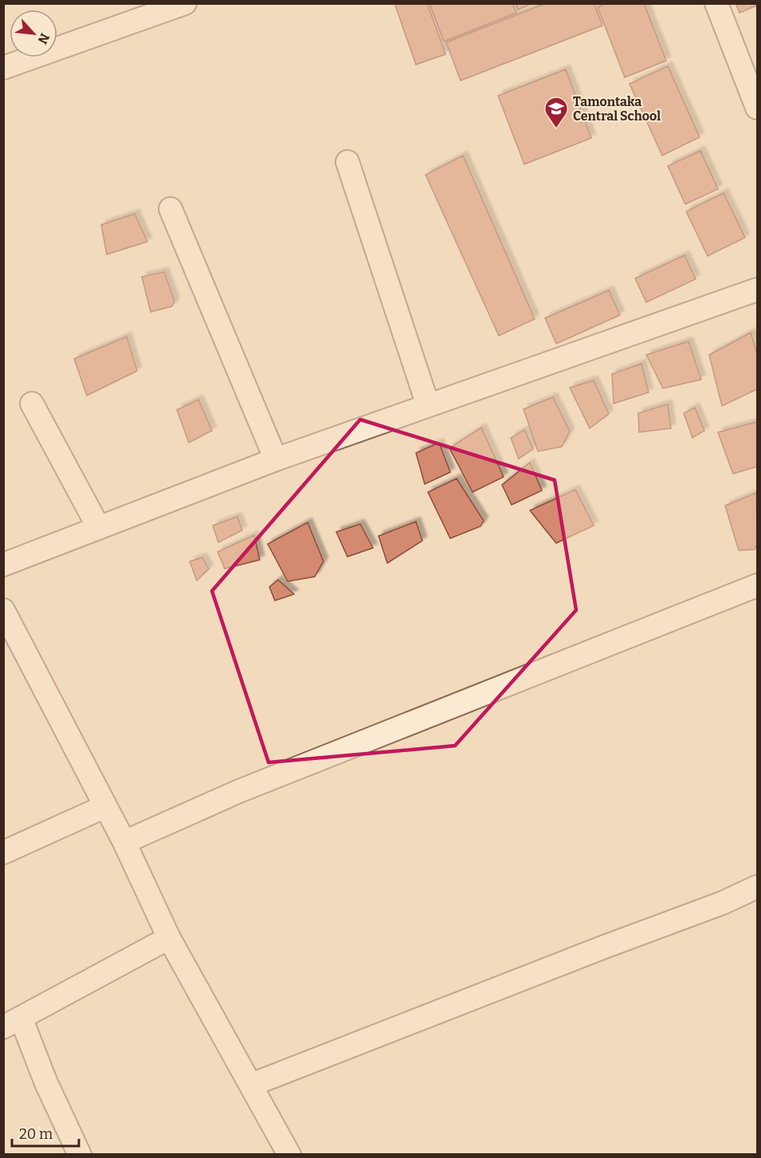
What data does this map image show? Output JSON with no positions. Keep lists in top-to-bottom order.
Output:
{
  "places": {
    "school or university": ["Tamontaka Central School"]
  },
  "scale_bar": "20 m",
  "north": "bottom right"
}
